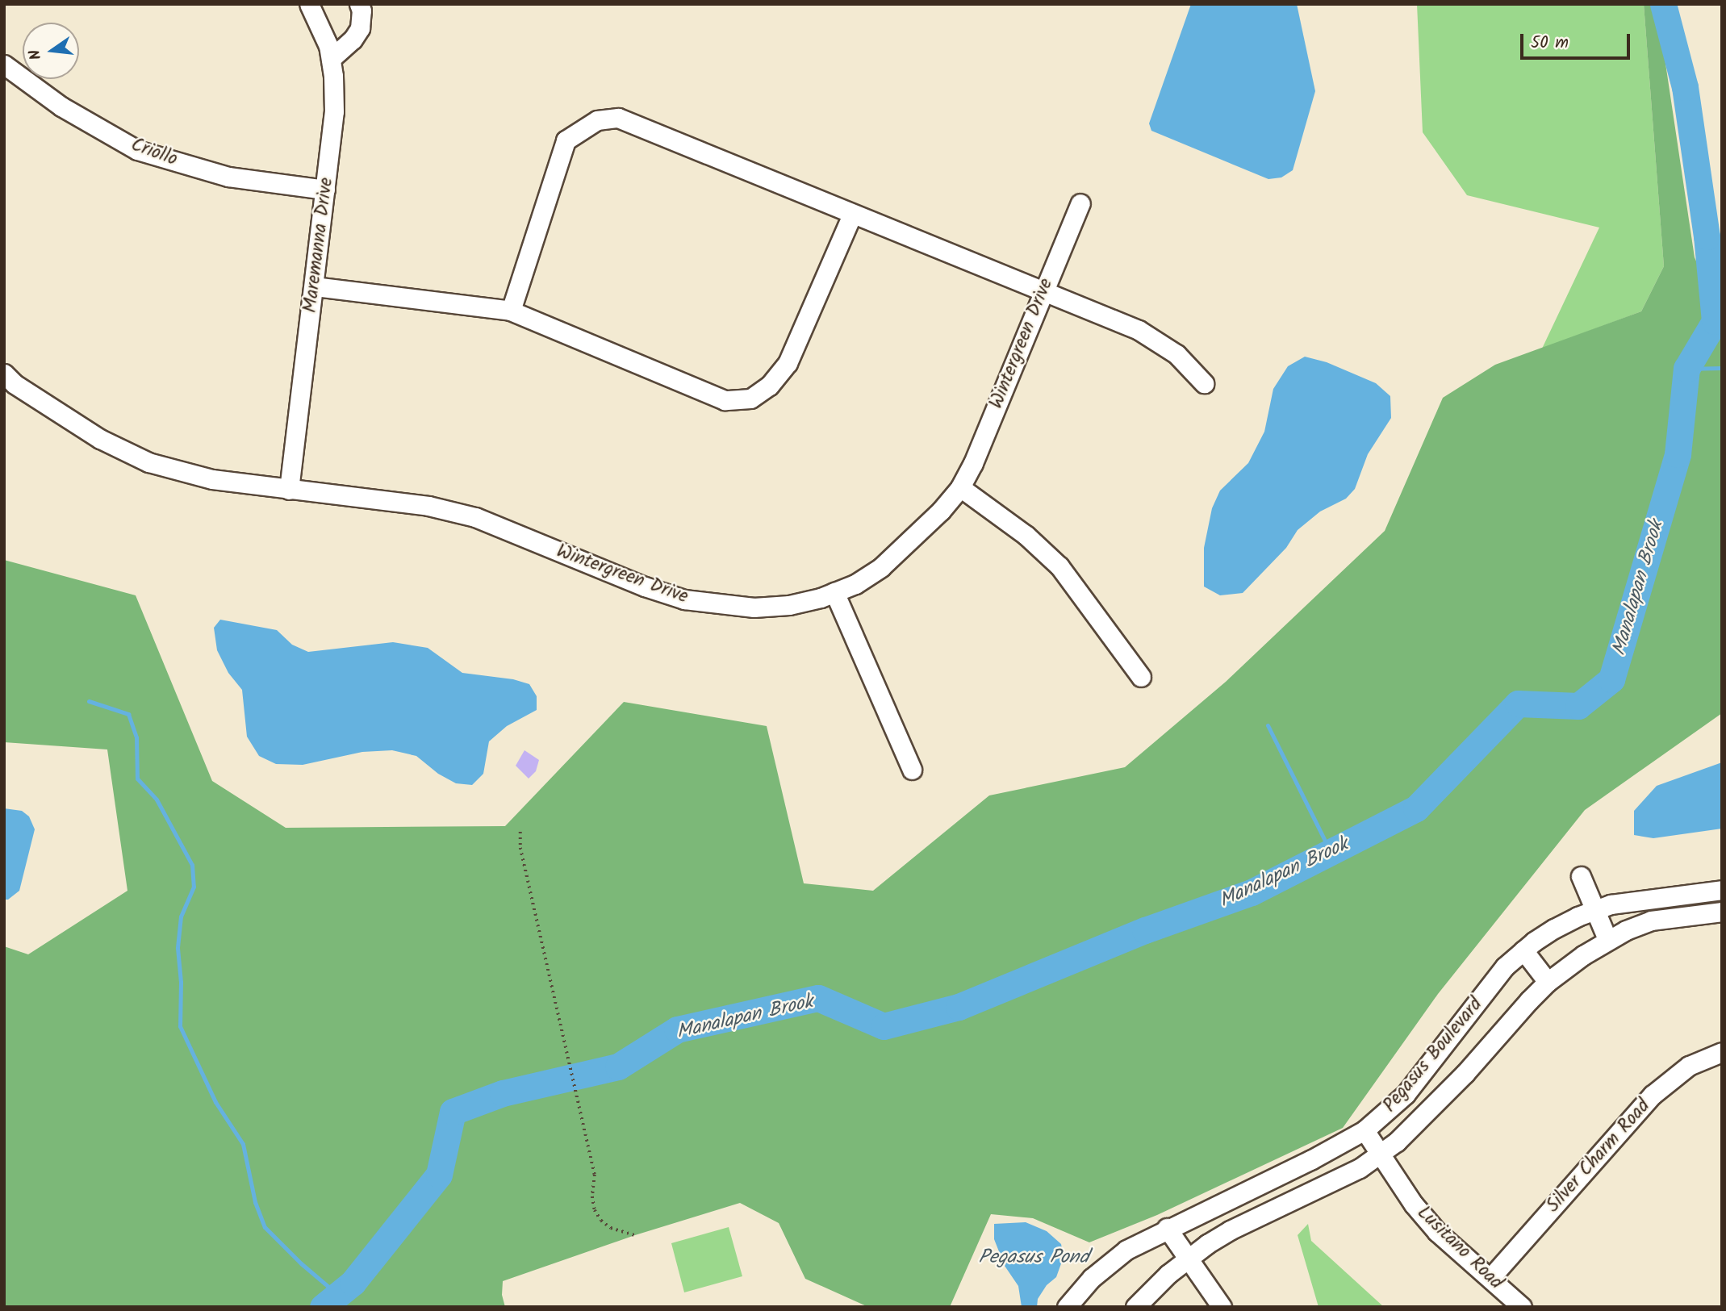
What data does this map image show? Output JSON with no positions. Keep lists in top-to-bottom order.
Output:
{
  "streets": {
    "street": [
      "Criollo",
      "Maremanna Drive",
      "Wintergreen Drive",
      "Pegasus Boulevard",
      "Silver Charm Road",
      "Lusitano Road"
    ]
  },
  "crossings": [
    ["Criollo", "Maremanna Drive"],
    ["Maremanna Drive", "Wintergreen Drive"],
    ["Pegasus Boulevard", "Lusitano Road"],
    ["Silver Charm Road", "Lusitano Road"]
  ],
  "water": ["Manalapan Brook", "Pegasus Pond"],
  "scale_bar": "50 m",
  "north": "left"
}
